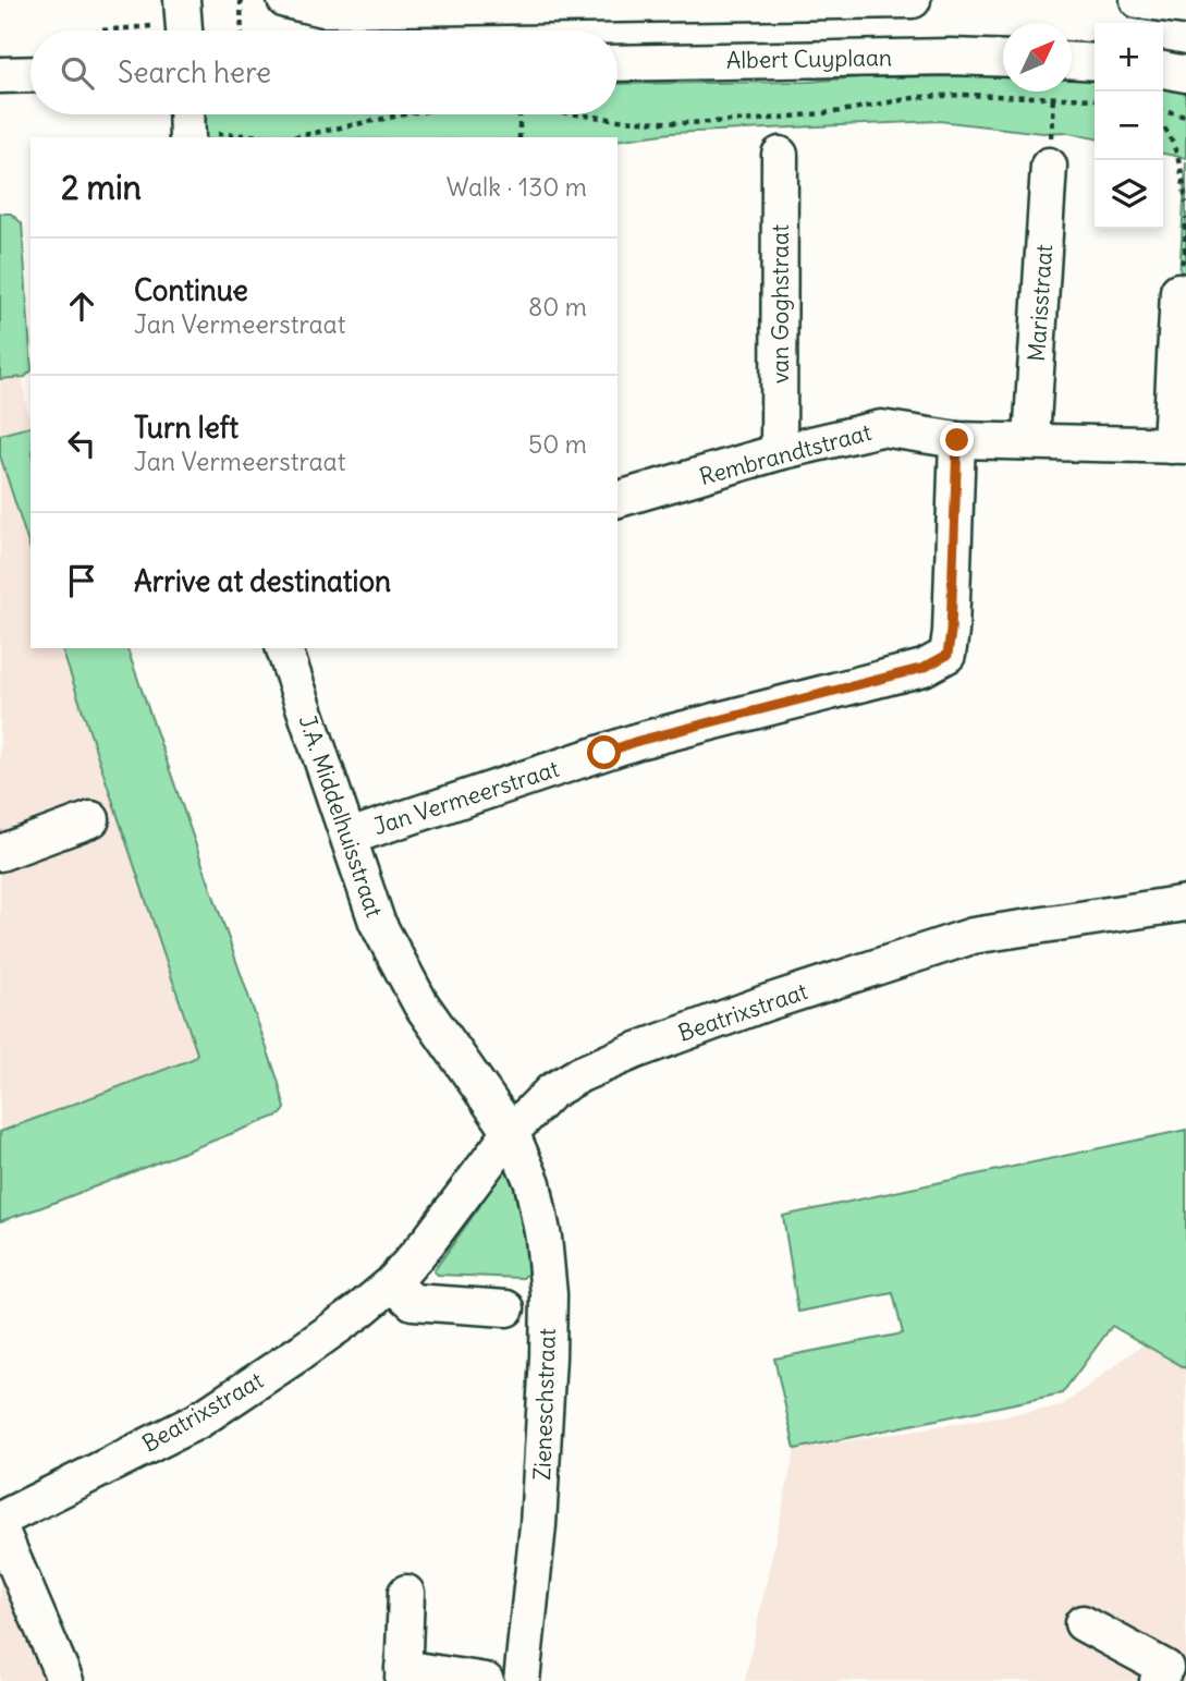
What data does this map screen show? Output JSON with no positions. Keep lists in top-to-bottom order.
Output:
{
  "streets": {
    "street": [
      "Albert Cuyplaan",
      "Marisstraat",
      "van Goghstraat",
      "Rembrandtstraat",
      "Jan Vermeerstraat",
      "J.A. Middelhuisstraat",
      "Beatrixstraat",
      "Zieneschstraat"
    ]
  },
  "crossings": [
    ["Marisstraat", "Rembrandtstraat"],
    ["van Goghstraat", "Rembrandtstraat"],
    ["Rembrandtstraat", "Jan Vermeerstraat"],
    ["Jan Vermeerstraat", "J.A. Middelhuisstraat"],
    ["J.A. Middelhuisstraat", "Beatrixstraat"],
    ["J.A. Middelhuisstraat", "Zieneschstraat"],
    ["Beatrixstraat", "Zieneschstraat"]
  ],
  "north": "top right",
  "page": {
    "map_buttons": ["+", "−"],
    "search": "Search here",
    "heading": ["2 min", "Walk · 130 m"],
    "list": [
      ["Continue", "Jan Vermeerstraat", "80 m"],
      ["Turn left", "Jan Vermeerstraat", "50 m"],
      "Arrive at destination"
    ]
  }
}
